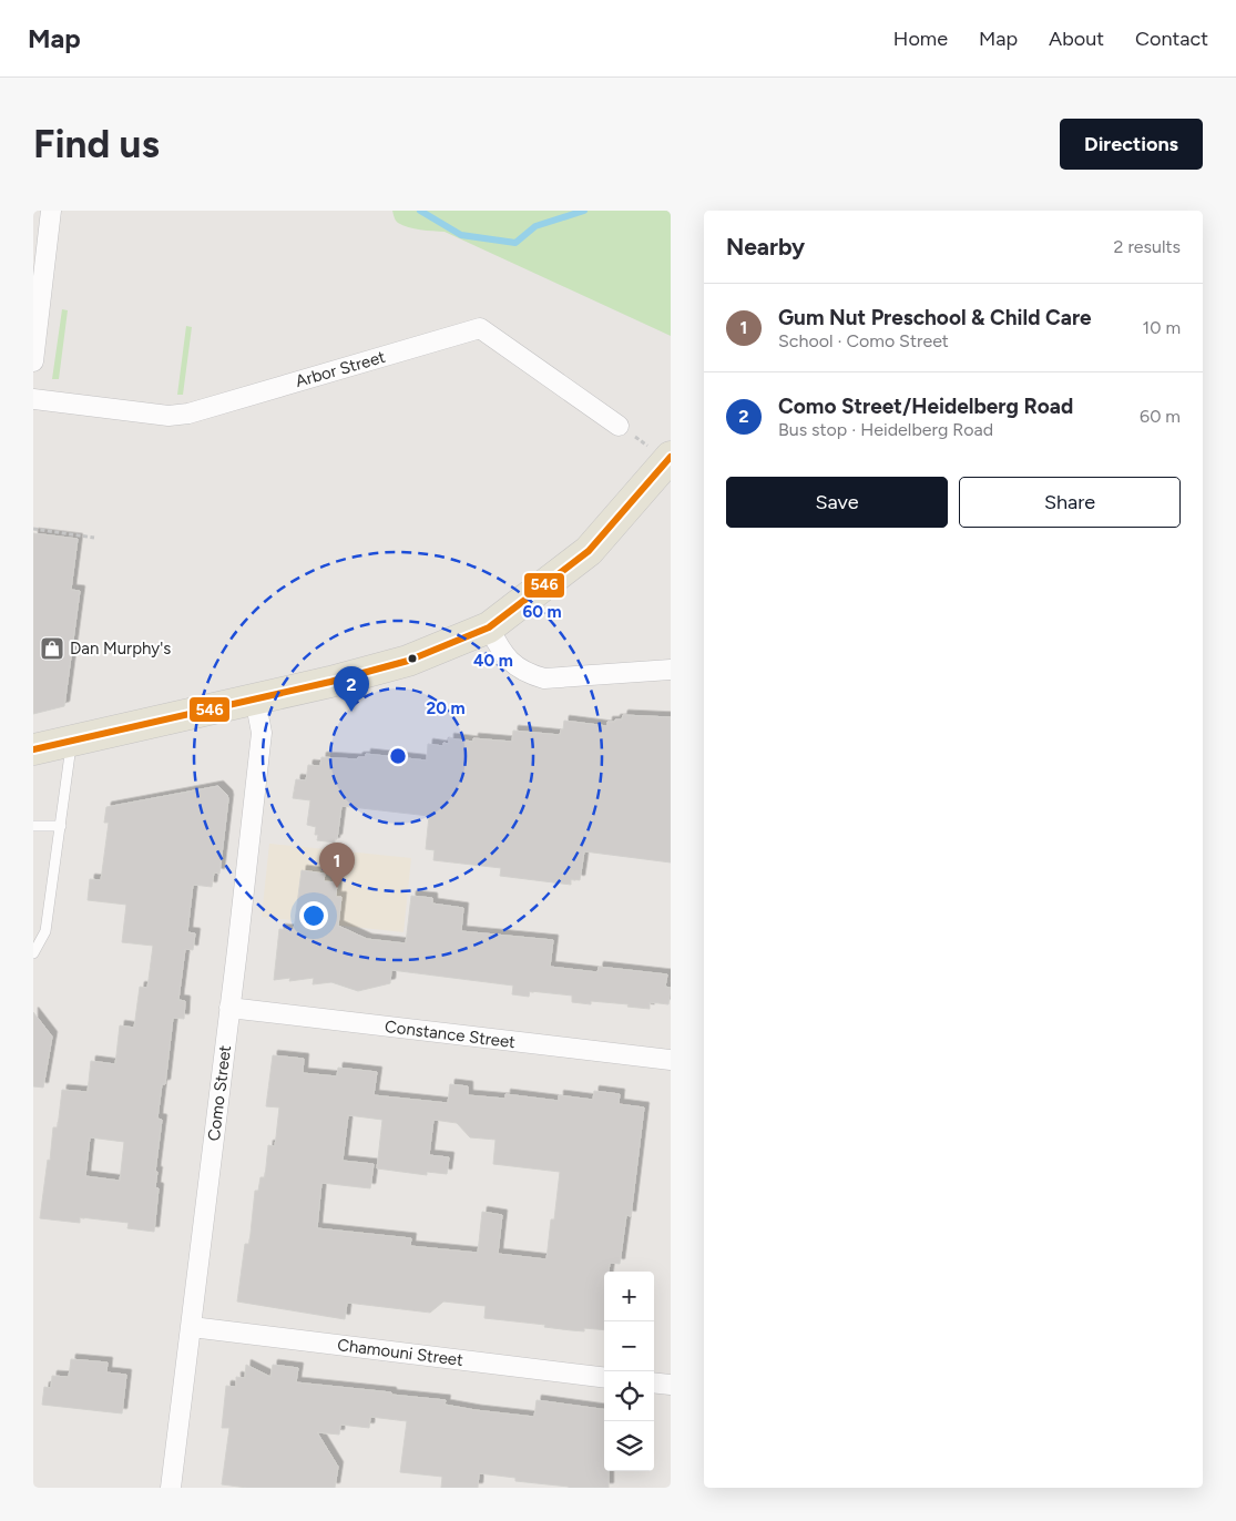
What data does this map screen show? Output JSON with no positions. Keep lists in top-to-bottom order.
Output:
{
  "streets": {
    "street": [
      "Arbor Street",
      "Constance Street",
      "Como Street",
      "Chamouni Street"
    ]
  },
  "crossings": [
    ["Constance Street", "Como Street"],
    ["Como Street", "Chamouni Street"]
  ],
  "places": {
    "shop": ["Dan Murphy's"]
  },
  "lines": ["transit line 546"],
  "page": {
    "header": "Map",
    "nav": [
      "Home",
      "Map",
      "About",
      "Contact"
    ],
    "buttons": [
      "Directions",
      ["Save", "Share"]
    ],
    "title": "Find us",
    "heading": ["Nearby", "2 results"],
    "list": [
      {
        "mark": "1",
        "name": "Gum Nut Preschool & Child Care",
        "note": "School · Como Street",
        "value": "10 m"
      },
      {
        "mark": "2",
        "name": "Como Street/Heidelberg Road",
        "note": "Bus stop · Heidelberg Road",
        "value": "60 m"
      }
    ],
    "pins": ["2", "1"],
    "map_buttons": ["+", "−"]
  },
  "rings": ["60 m", "40 m", "20 m"]
}
